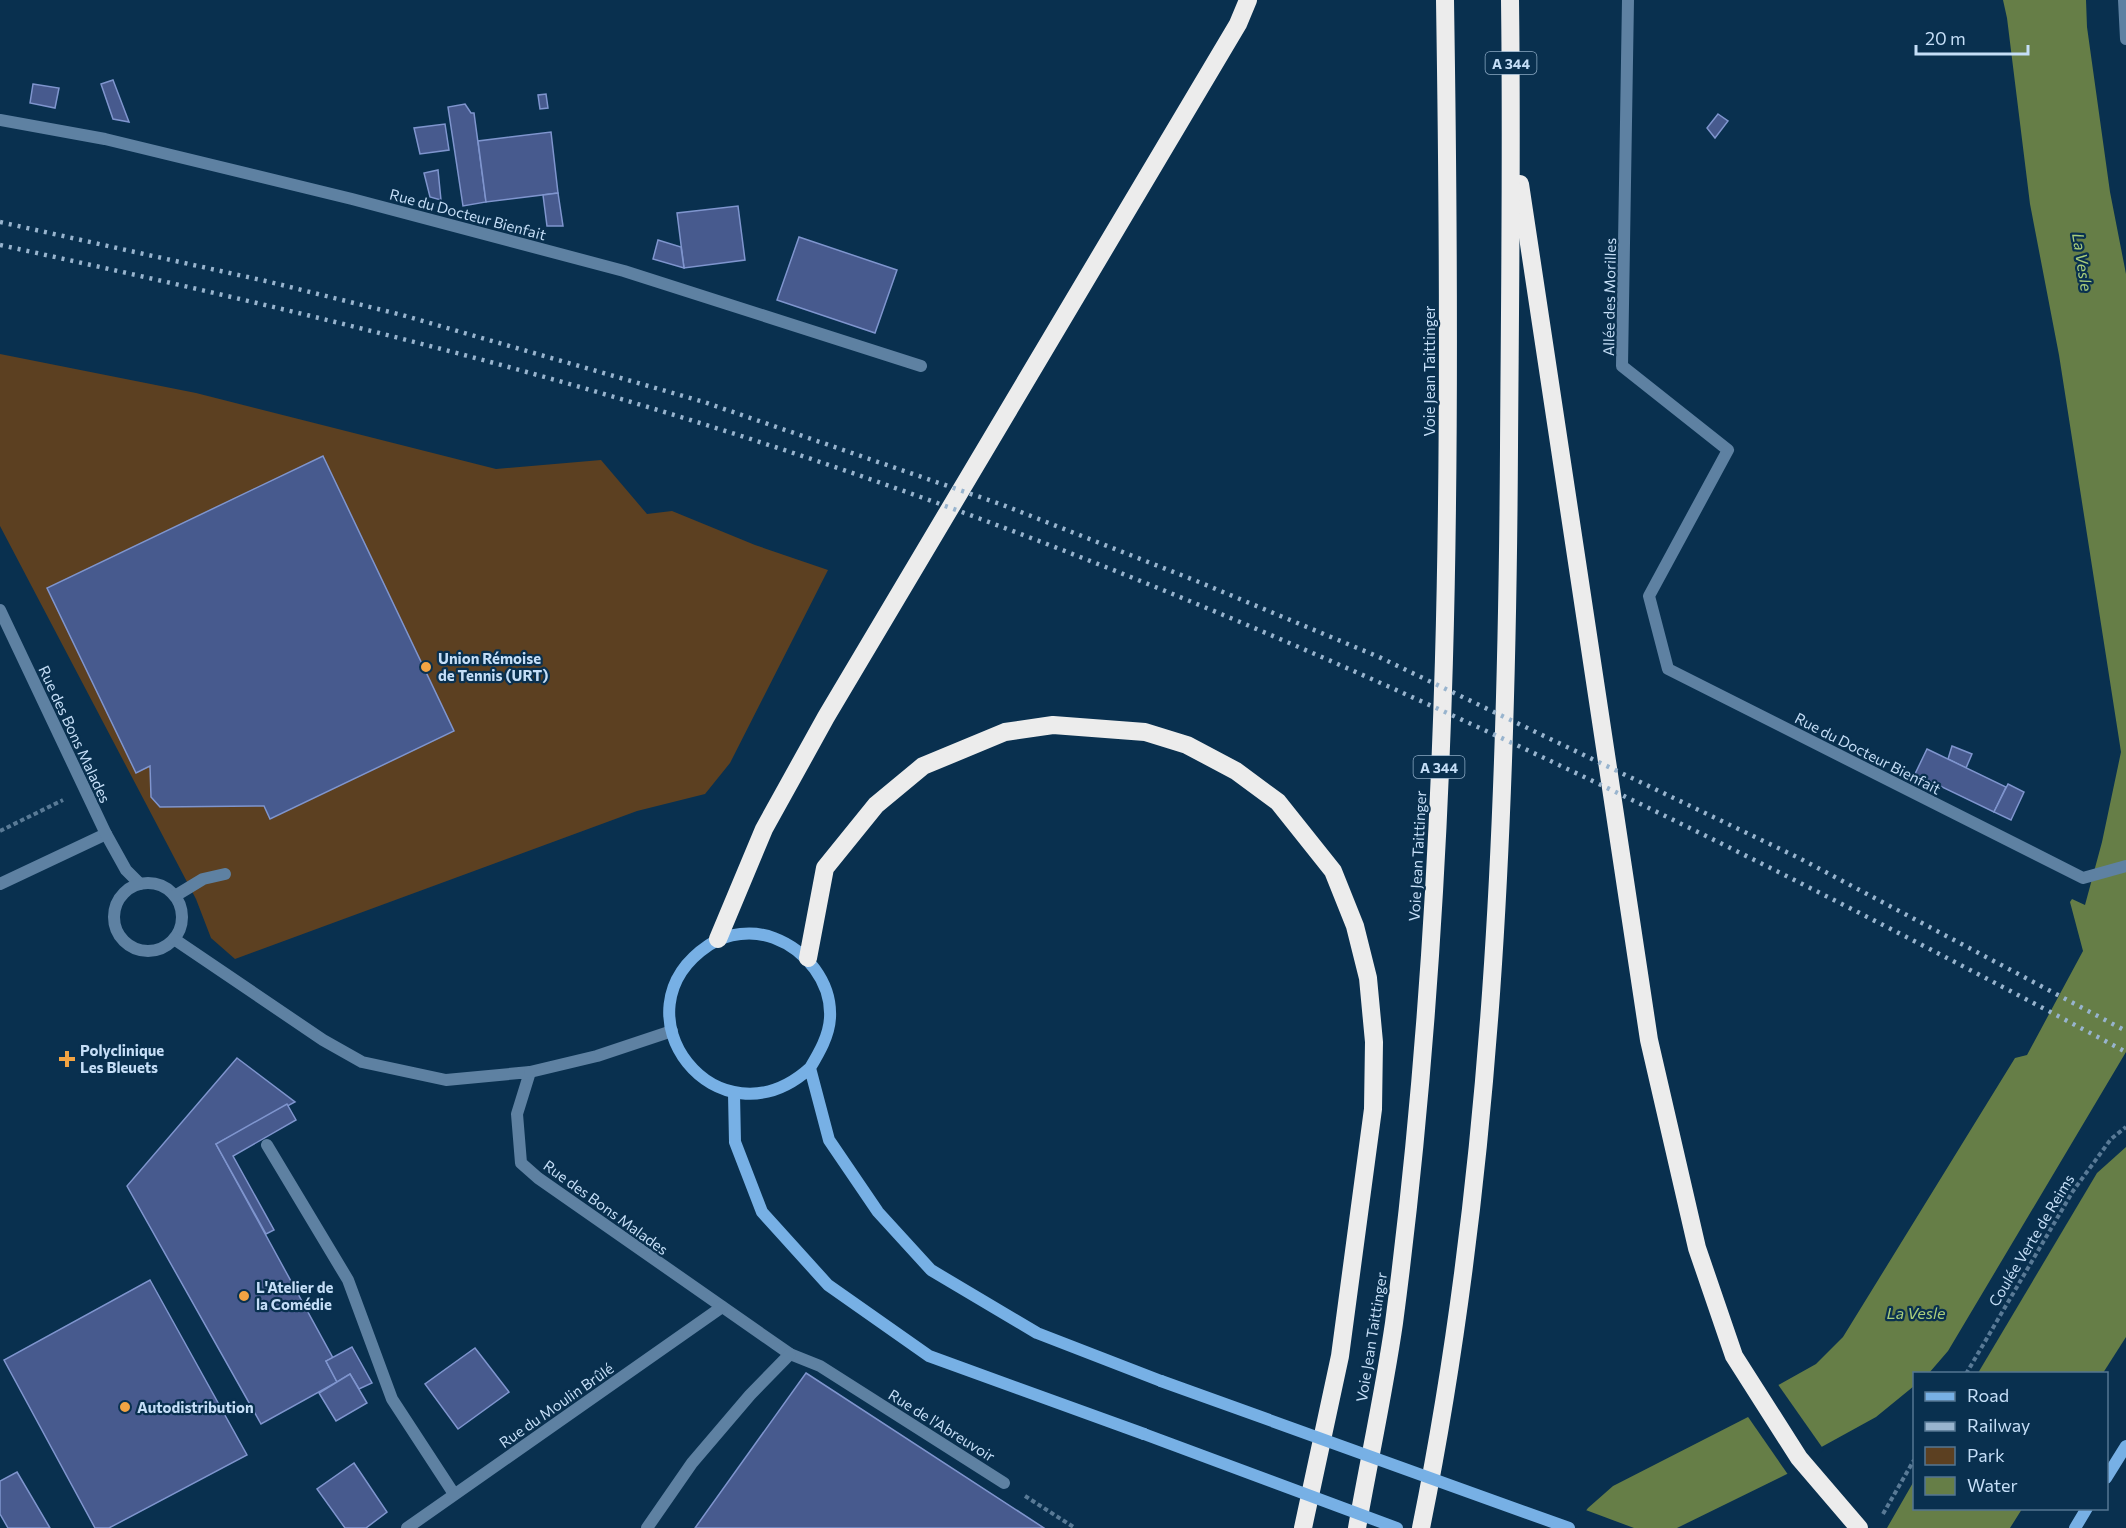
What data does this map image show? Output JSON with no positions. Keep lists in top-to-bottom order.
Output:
{
  "streets": {
    "highway": ["A 344", "Voie Jean Taittinger"],
    "street": [
      "Rue du Docteur Bienfait",
      "Allée des Morilles",
      "Rue des Bons Malades",
      "Rue du Moulin Brûlé",
      "Rue de l'Abreuvoir"
    ],
    "path": ["Coulée Verte de Reims"]
  },
  "crossings": [
    ["Rue du Docteur Bienfait", "Allée des Morilles"],
    ["Rue des Bons Malades", "Rue du Moulin Brûlé"],
    ["Rue des Bons Malades", "Rue de l'Abreuvoir"],
    ["Rue du Moulin Brûlé", "Rue de l'Abreuvoir"]
  ],
  "water": ["La Vesle"],
  "places": {
    "other": ["Union Rémoise de Tennis (URT)", "L'Atelier de la Comédie", "Autodistribution"],
    "health": ["Polyclinique Les Bleuets"]
  },
  "legend": [
    "Road",
    "Railway",
    "Park",
    "Water"
  ],
  "scale_bar": "20 m"
}
